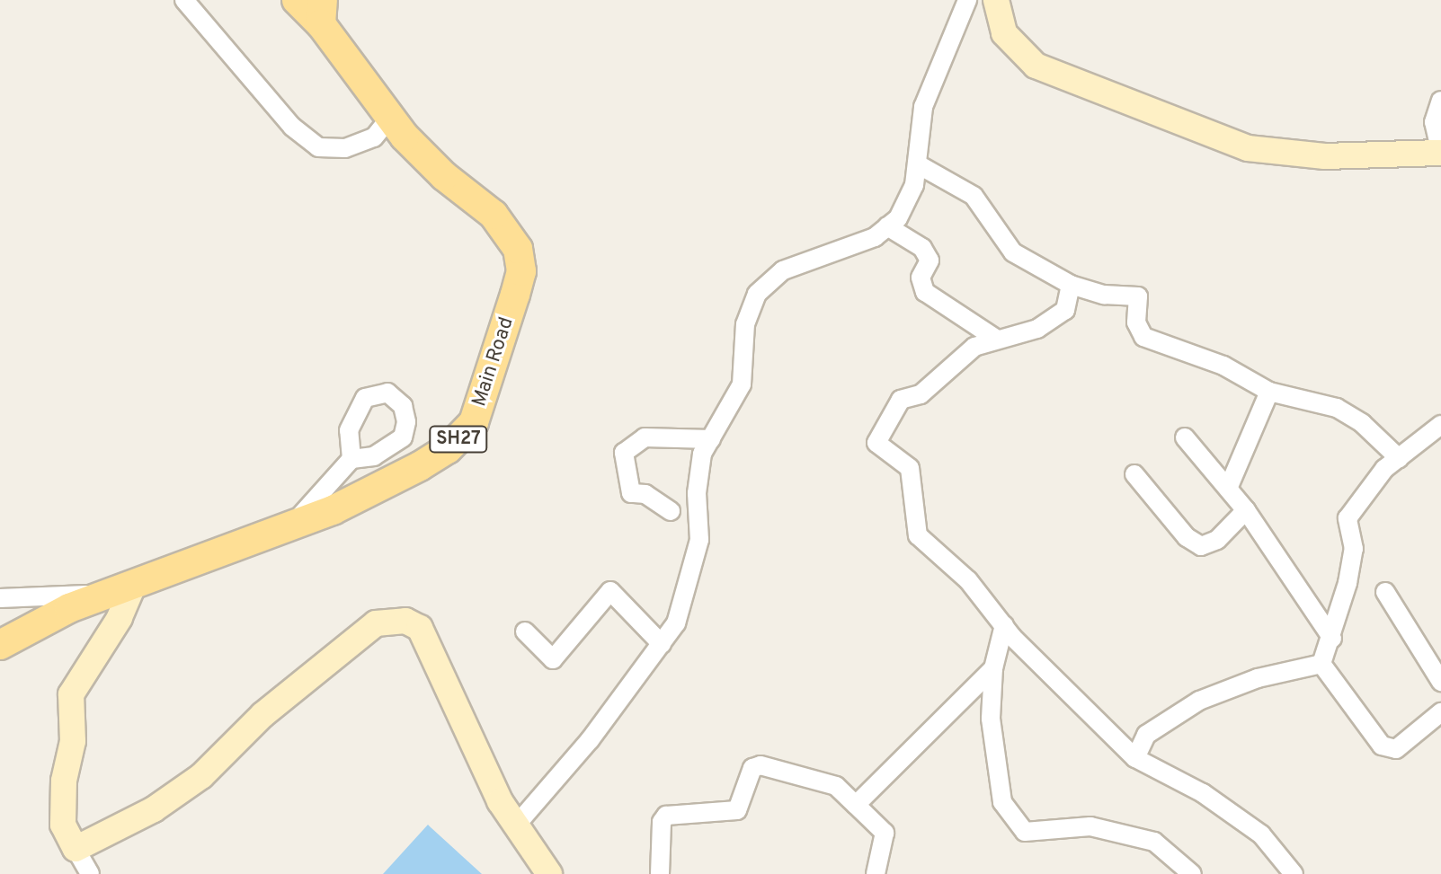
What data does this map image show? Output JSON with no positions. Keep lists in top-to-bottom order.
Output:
{
  "streets": {
    "main road": ["Main Road", "SH27"]
  },
  "crossings": [
    ["Main Road", "SH27"]
  ]
}
